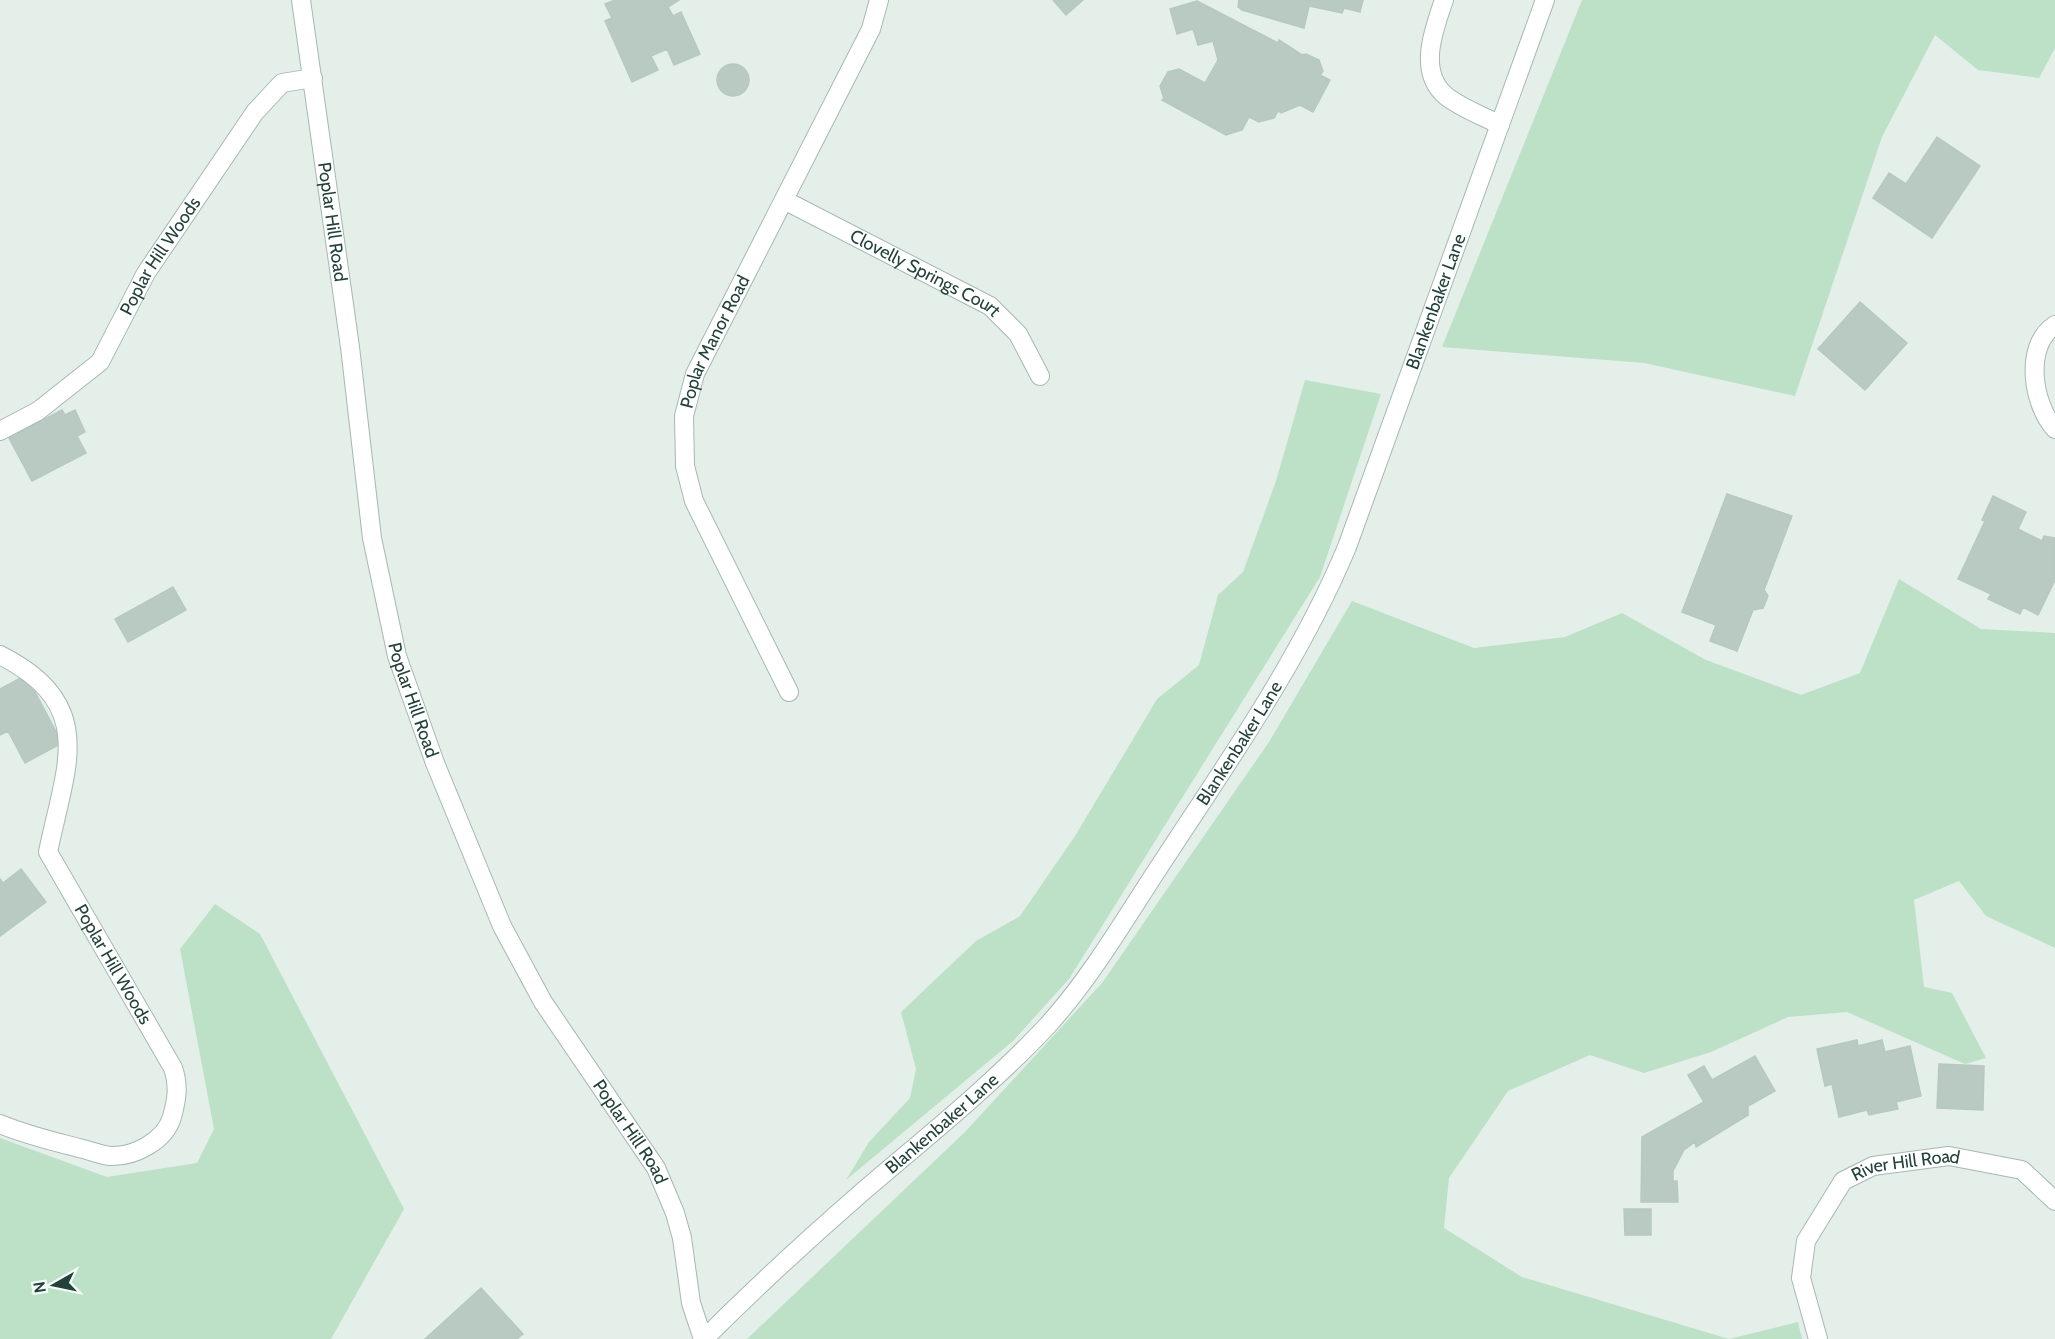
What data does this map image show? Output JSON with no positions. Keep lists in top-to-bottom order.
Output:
{
  "streets": {
    "street": [
      "Poplar Hill Road",
      "Poplar Hill Woods",
      "Clovelly Springs Court",
      "Blankenbaker Lane",
      "Poplar Manor Road",
      "River Hill Road"
    ]
  },
  "crossings": [
    ["Poplar Hill Road", "Poplar Hill Woods"],
    ["Poplar Hill Road", "Blankenbaker Lane"],
    ["Clovelly Springs Court", "Poplar Manor Road"]
  ],
  "north": "left"
}
